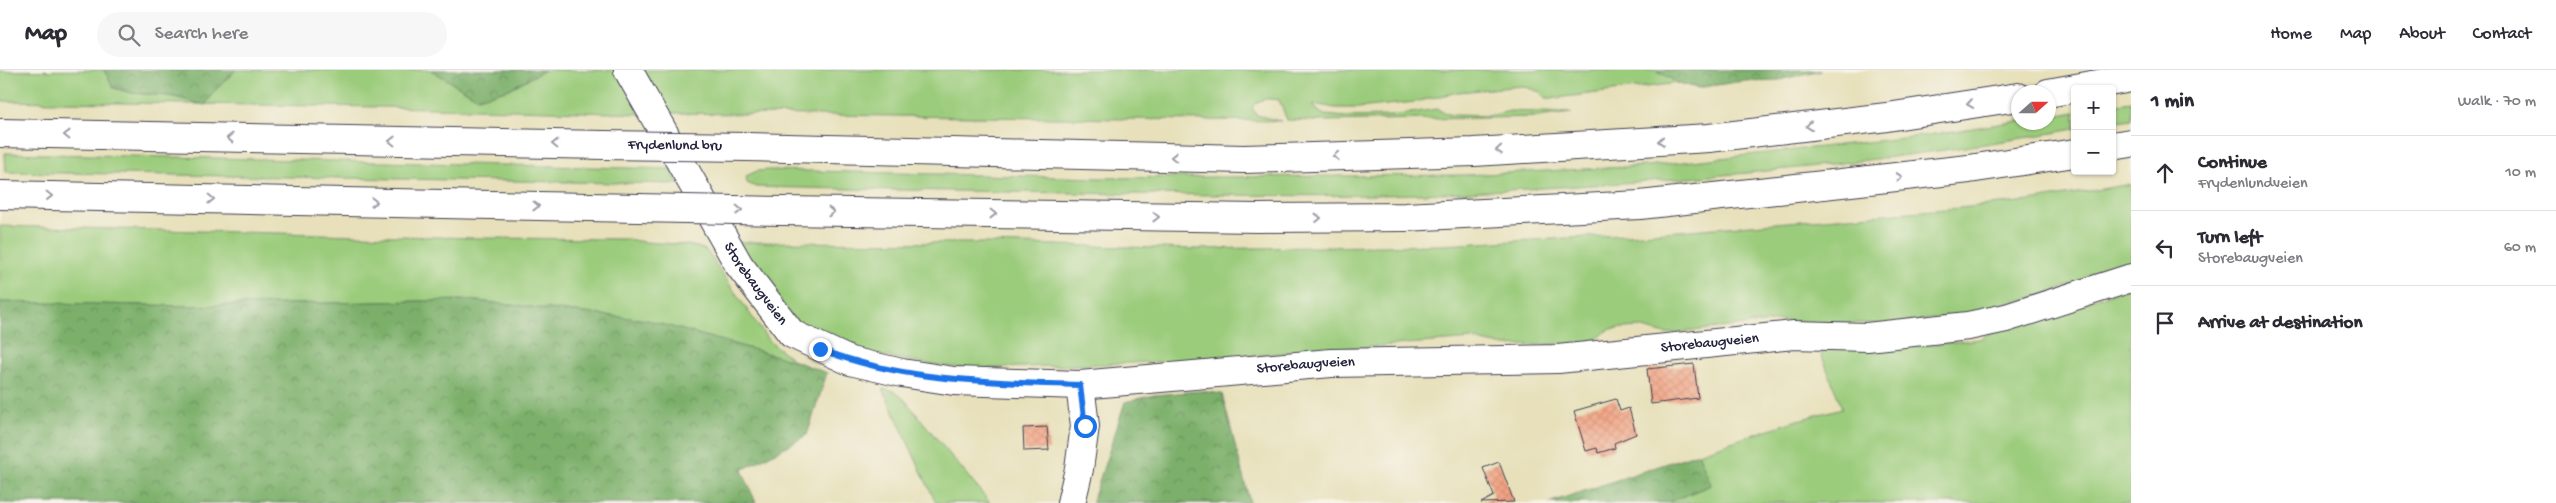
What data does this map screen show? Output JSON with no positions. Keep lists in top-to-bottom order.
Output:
{
  "streets": {
    "main road": ["Frydenlund bru", "Storebaugveien"]
  },
  "north": "right",
  "page": {
    "header": "Map",
    "search": "Search here",
    "nav": [
      "Home",
      "Map",
      "About",
      "Contact"
    ],
    "heading": ["1 min", "Walk · 70 m"],
    "map_buttons": ["+", "−"],
    "list": [
      ["Continue", "Frydenlundveien", "10 m"],
      ["Turn left", "Storebaugveien", "60 m"],
      "Arrive at destination"
    ]
  }
}
